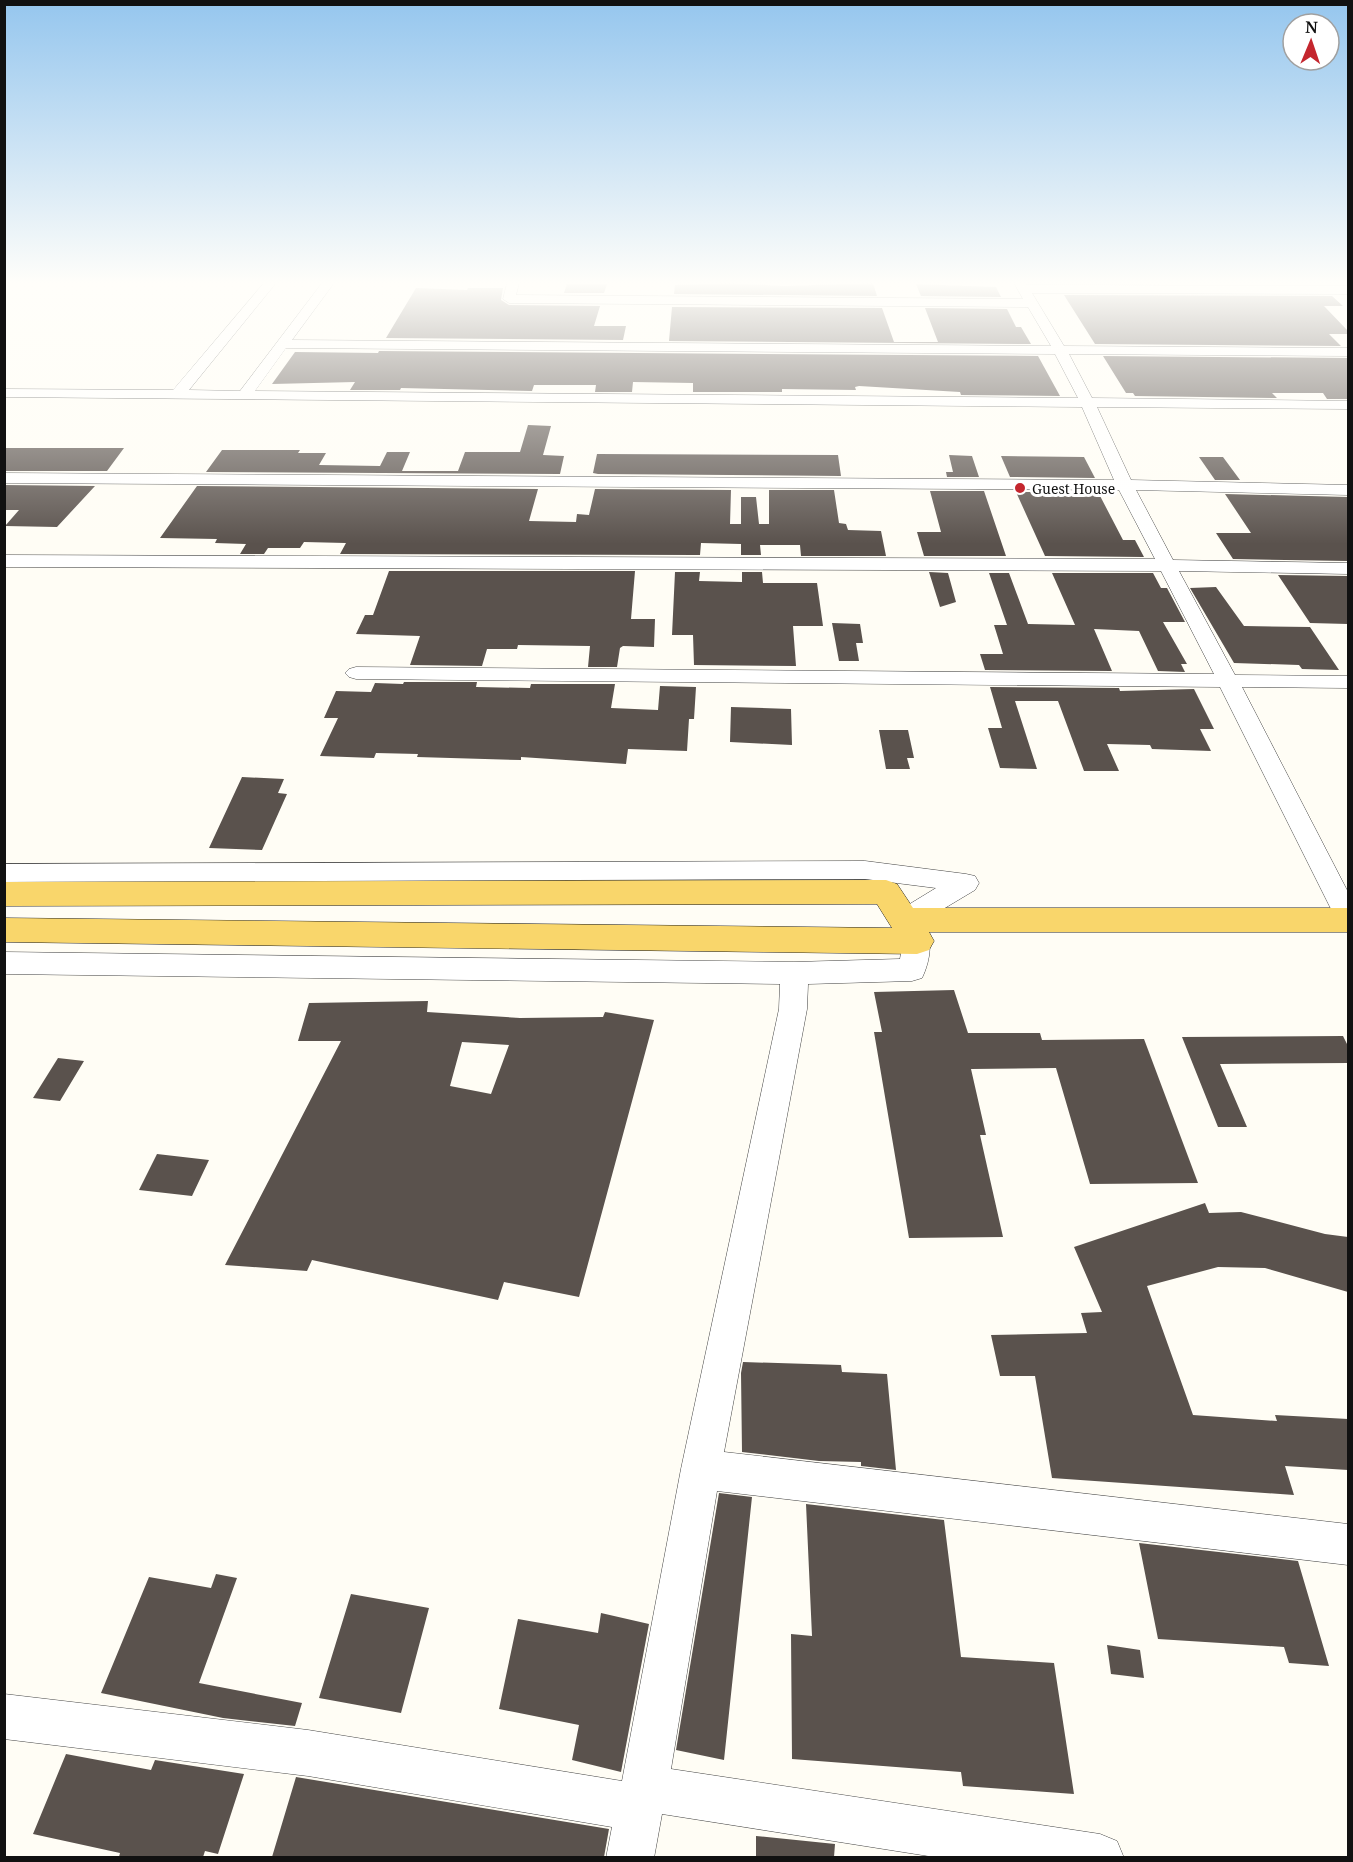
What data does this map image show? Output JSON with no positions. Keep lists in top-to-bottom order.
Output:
{
  "places": ["Guest House"],
  "north": "top"
}
